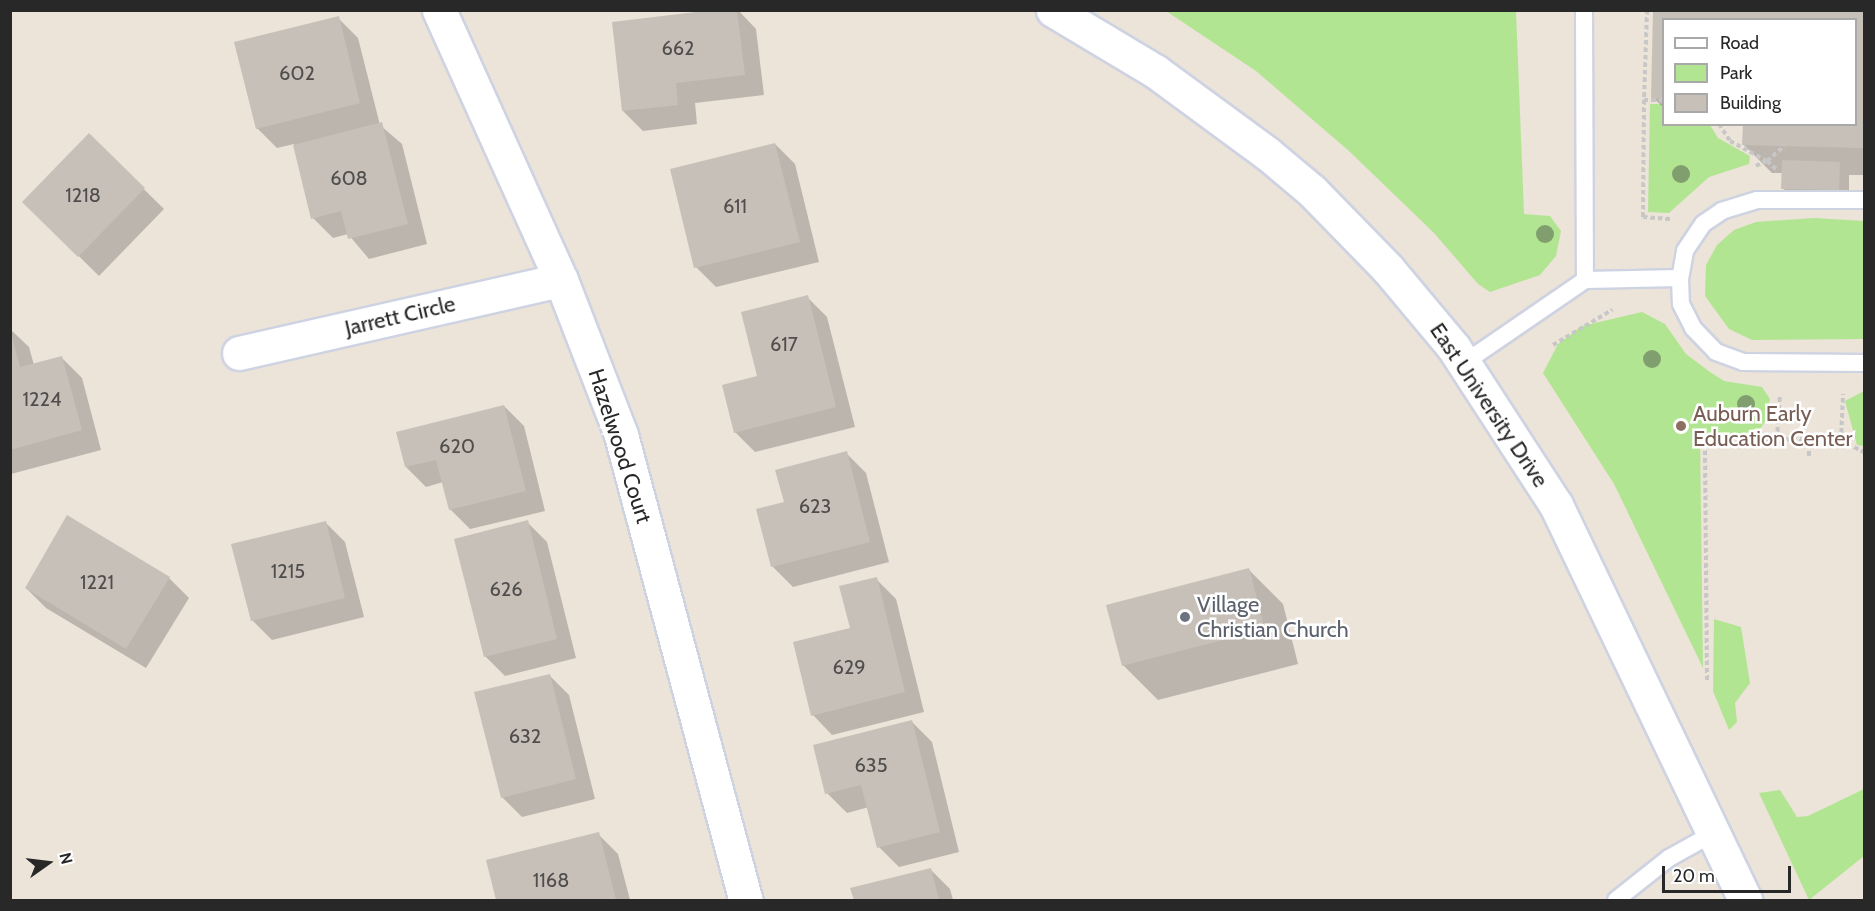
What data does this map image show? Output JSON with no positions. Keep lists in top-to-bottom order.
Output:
{
  "streets": {
    "street": ["Jarrett Circle", "East University Drive", "Hazelwood Court"]
  },
  "crossings": [
    ["Jarrett Circle", "Hazelwood Court"]
  ],
  "places": ["Auburn Early Education Center", "Village Christian Church"],
  "house_numbers": [
    "662",
    "602",
    "608",
    "1218",
    "611",
    "617",
    "1224",
    "620",
    "623",
    "1215",
    "1221",
    "626",
    "629",
    "632",
    "635",
    "1168"
  ],
  "legend": ["Road", "Park", "Building"],
  "scale_bar": "20 m",
  "north": "right"
}
